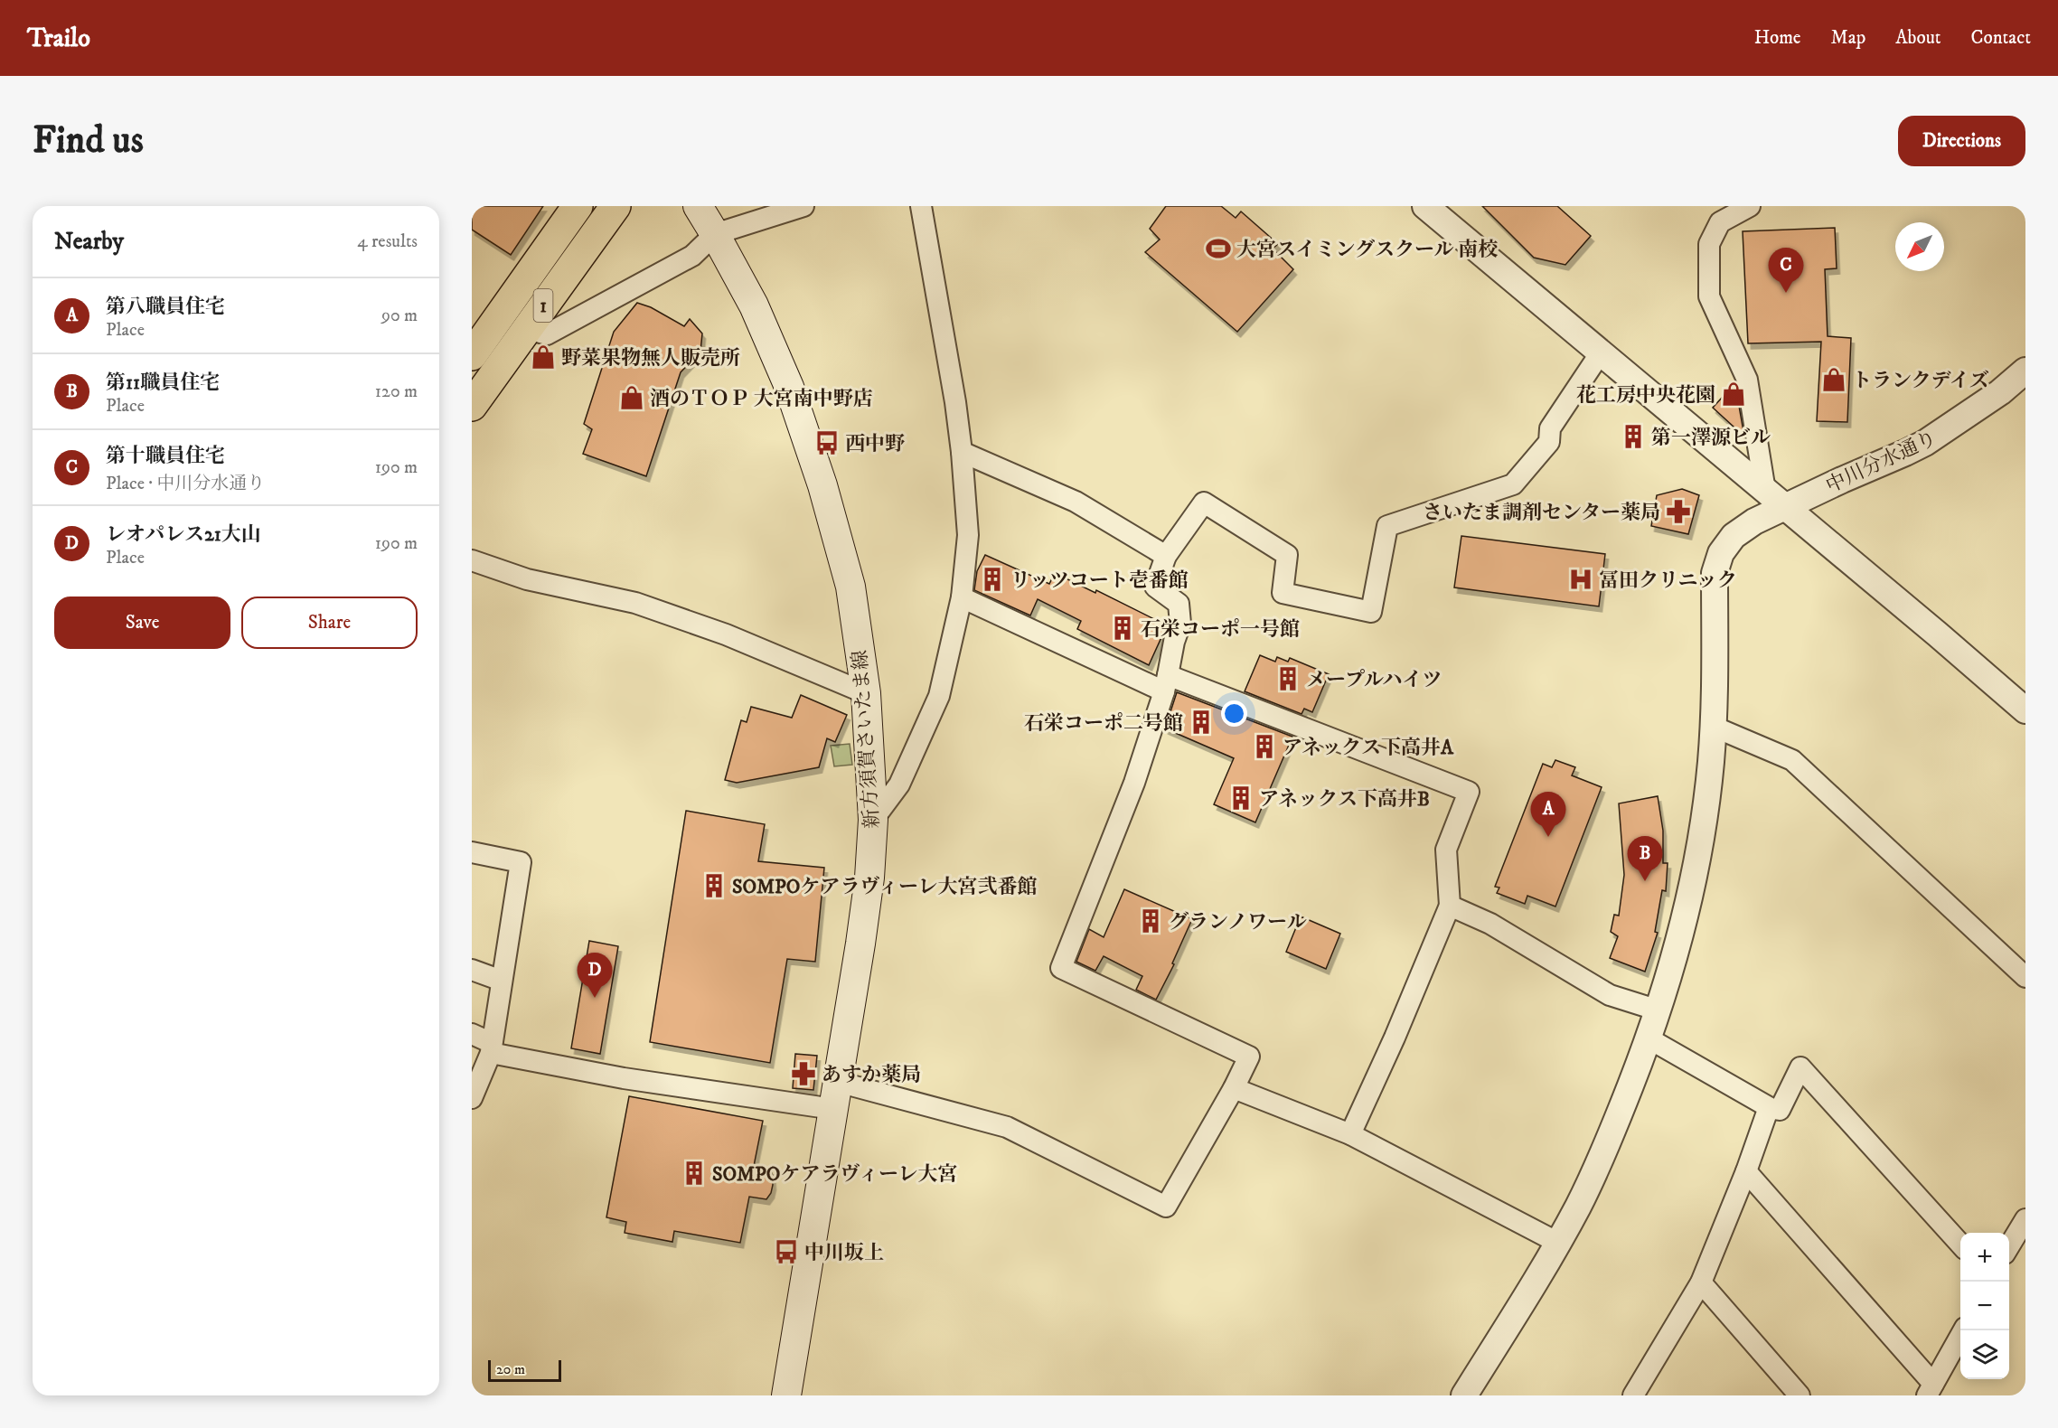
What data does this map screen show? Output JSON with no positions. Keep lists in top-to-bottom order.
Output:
{
  "streets": {
    "main road": ["1", "新方須賀さいたま線"],
    "street": ["中川分水通り"]
  },
  "places": {
    "sports": ["大宮スイミングスクール 南校"],
    "shop": [
      "野菜果物無人販売所",
      "トランクデイズ",
      "花工房中央花園",
      "酒のＴＯＰ 大宮南中野店"
    ],
    "building": [
      "第一澤源ビル",
      "リッツコート壱番館",
      "石栄コーポ一号館",
      "メープルハイツ",
      "石栄コーポ二号館",
      "アネックス下高井A",
      "アネックス下高井B",
      "SOMPOケアラヴィーレ大宮弐番館",
      "グランノワール",
      "SOMPOケアラヴィーレ大宮"
    ],
    "bus stop": ["西中野", "中川坂上"],
    "pharmacy": ["さいたま調剤センター薬局", "あすか薬局"],
    "hospital": ["冨田クリニック"]
  },
  "scale_bar": "20 m",
  "north": "bottom left",
  "page": {
    "header": "Trailo",
    "nav": [
      "Home",
      "Map",
      "About",
      "Contact"
    ],
    "buttons": [
      "Directions",
      ["Save", "Share"]
    ],
    "title": "Find us",
    "heading": ["Nearby", "4 results"],
    "pins": [
      "C",
      "A",
      "B",
      "D"
    ],
    "list": [
      {
        "mark": "A",
        "name": "第八職員住宅",
        "note": "Place",
        "value": "90 m"
      },
      {
        "mark": "B",
        "name": "第11職員住宅",
        "note": "Place",
        "value": "120 m"
      },
      {
        "mark": "C",
        "name": "第十職員住宅",
        "note": "Place · 中川分水通り",
        "value": "190 m"
      },
      {
        "mark": "D",
        "name": "レオパレス21大山",
        "note": "Place",
        "value": "190 m"
      }
    ],
    "map_buttons": ["+", "−"],
    "scale": "20 m"
  }
}
